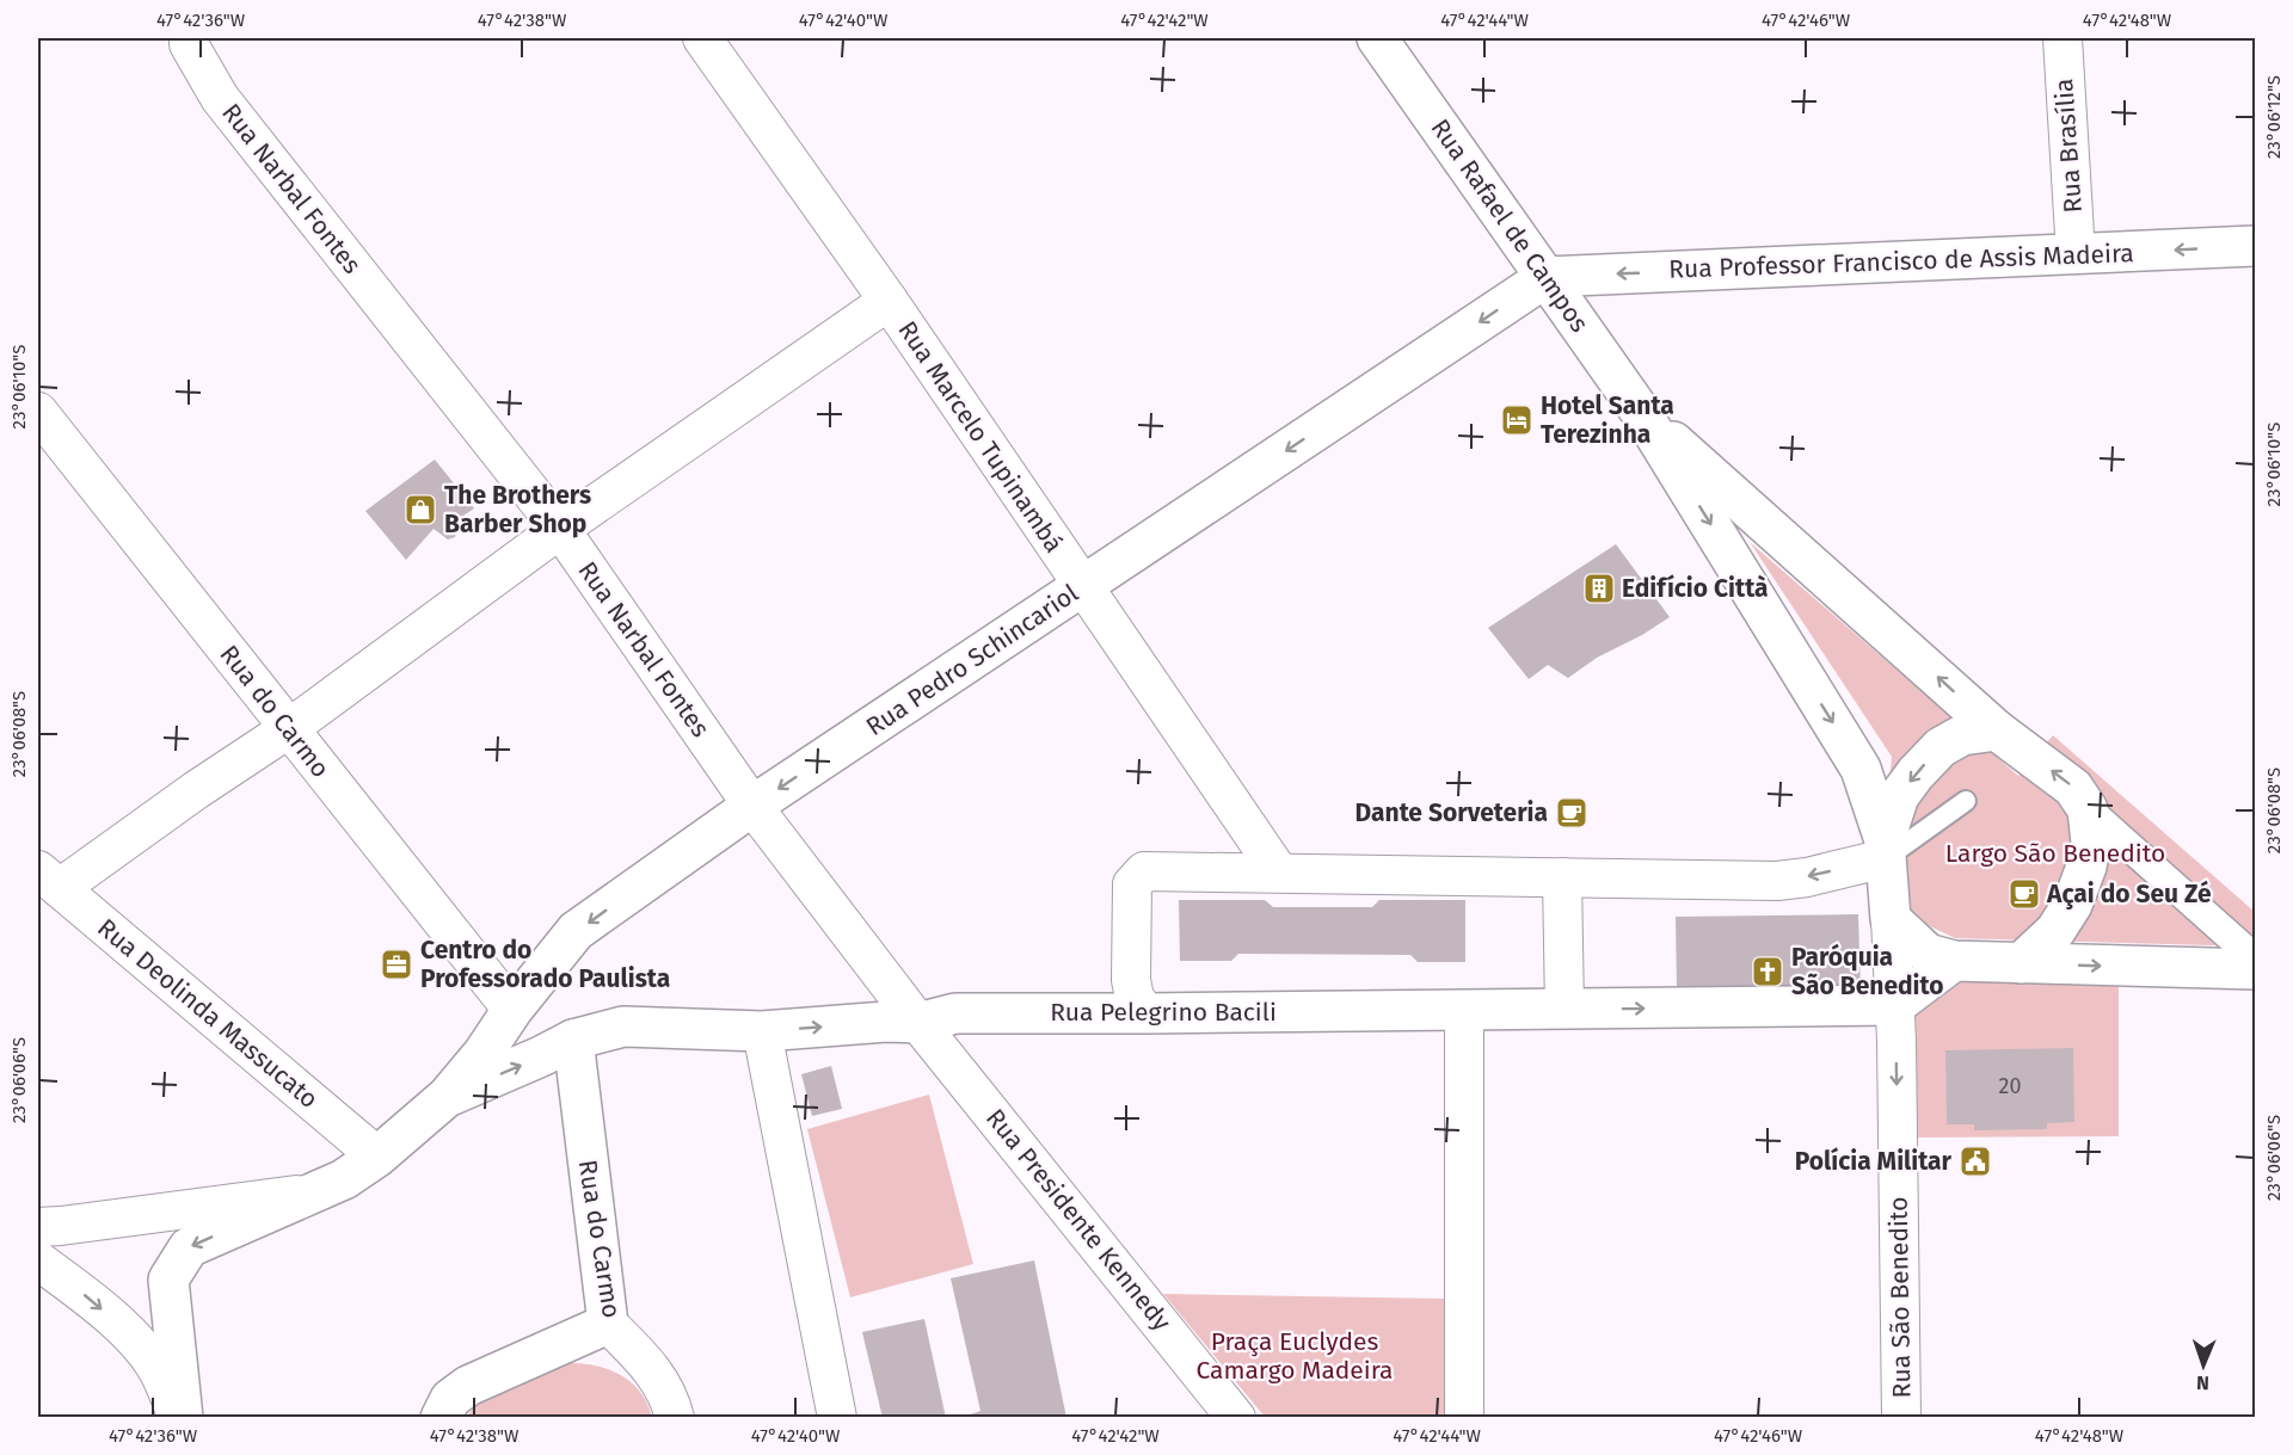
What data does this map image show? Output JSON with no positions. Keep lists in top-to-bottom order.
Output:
{
  "streets": {
    "street": [
      "Rua Brasília",
      "Rua Narbal Fontes",
      "Rua Rafael de Campos",
      "Rua Professor Francisco de Assis Madeira",
      "Rua Marcelo Tupinambá",
      "Rua Pedro Schincariol",
      "Rua do Carmo",
      "Rua Pelegrino Bacili",
      "Rua Deolinda Massucato",
      "Rua Presidente Kennedy",
      "Rua São Benedito"
    ]
  },
  "crossings": [
    ["Rua Brasília", "Rua Professor Francisco de Assis Madeira"],
    ["Rua Narbal Fontes", "Rua Pedro Schincariol"],
    ["Rua Narbal Fontes", "Rua Pelegrino Bacili"],
    ["Rua Narbal Fontes", "Rua Presidente Kennedy"],
    ["Rua Rafael de Campos", "Rua Professor Francisco de Assis Madeira"],
    ["Rua Rafael de Campos", "Rua Pedro Schincariol"],
    ["Rua Professor Francisco de Assis Madeira", "Rua Pedro Schincariol"],
    ["Rua Marcelo Tupinambá", "Rua Pedro Schincariol"],
    ["Rua Pedro Schincariol", "Rua do Carmo"],
    ["Rua Pedro Schincariol", "Rua Pelegrino Bacili"],
    ["Rua do Carmo", "Rua Pelegrino Bacili"],
    ["Rua Pelegrino Bacili", "Rua Presidente Kennedy"],
    ["Rua Pelegrino Bacili", "Rua São Benedito"]
  ],
  "one_way": ["Rua Professor Francisco de Assis Madeira", "Rua São Benedito"],
  "parks": ["Largo São Benedito", "Praça Euclydes Camargo Madeira"],
  "places": {
    "hotel": ["Hotel Santa Terezinha"],
    "shop": ["The Brothers Barber Shop"],
    "building": ["Edifício Città"],
    "cafe": ["Dante Sorveteria", "Açai do Seu Zé"],
    "office": ["Centro do Professorado Paulista"],
    "church": ["Paróquia São Benedito"],
    "public building": ["Polícia Militar"]
  },
  "house_numbers": ["20"],
  "north": "bottom",
  "coordinates": [
    "47°42'36\"W",
    "47°42'38\"W",
    "47°42'40\"W",
    "47°42'42\"W",
    "47°42'44\"W",
    "47°42'46\"W",
    "47°42'48\"W",
    "23°06'12\"S",
    "23°06'10\"S",
    "23°06'08\"S",
    "23°06'06\"S"
  ]
}
